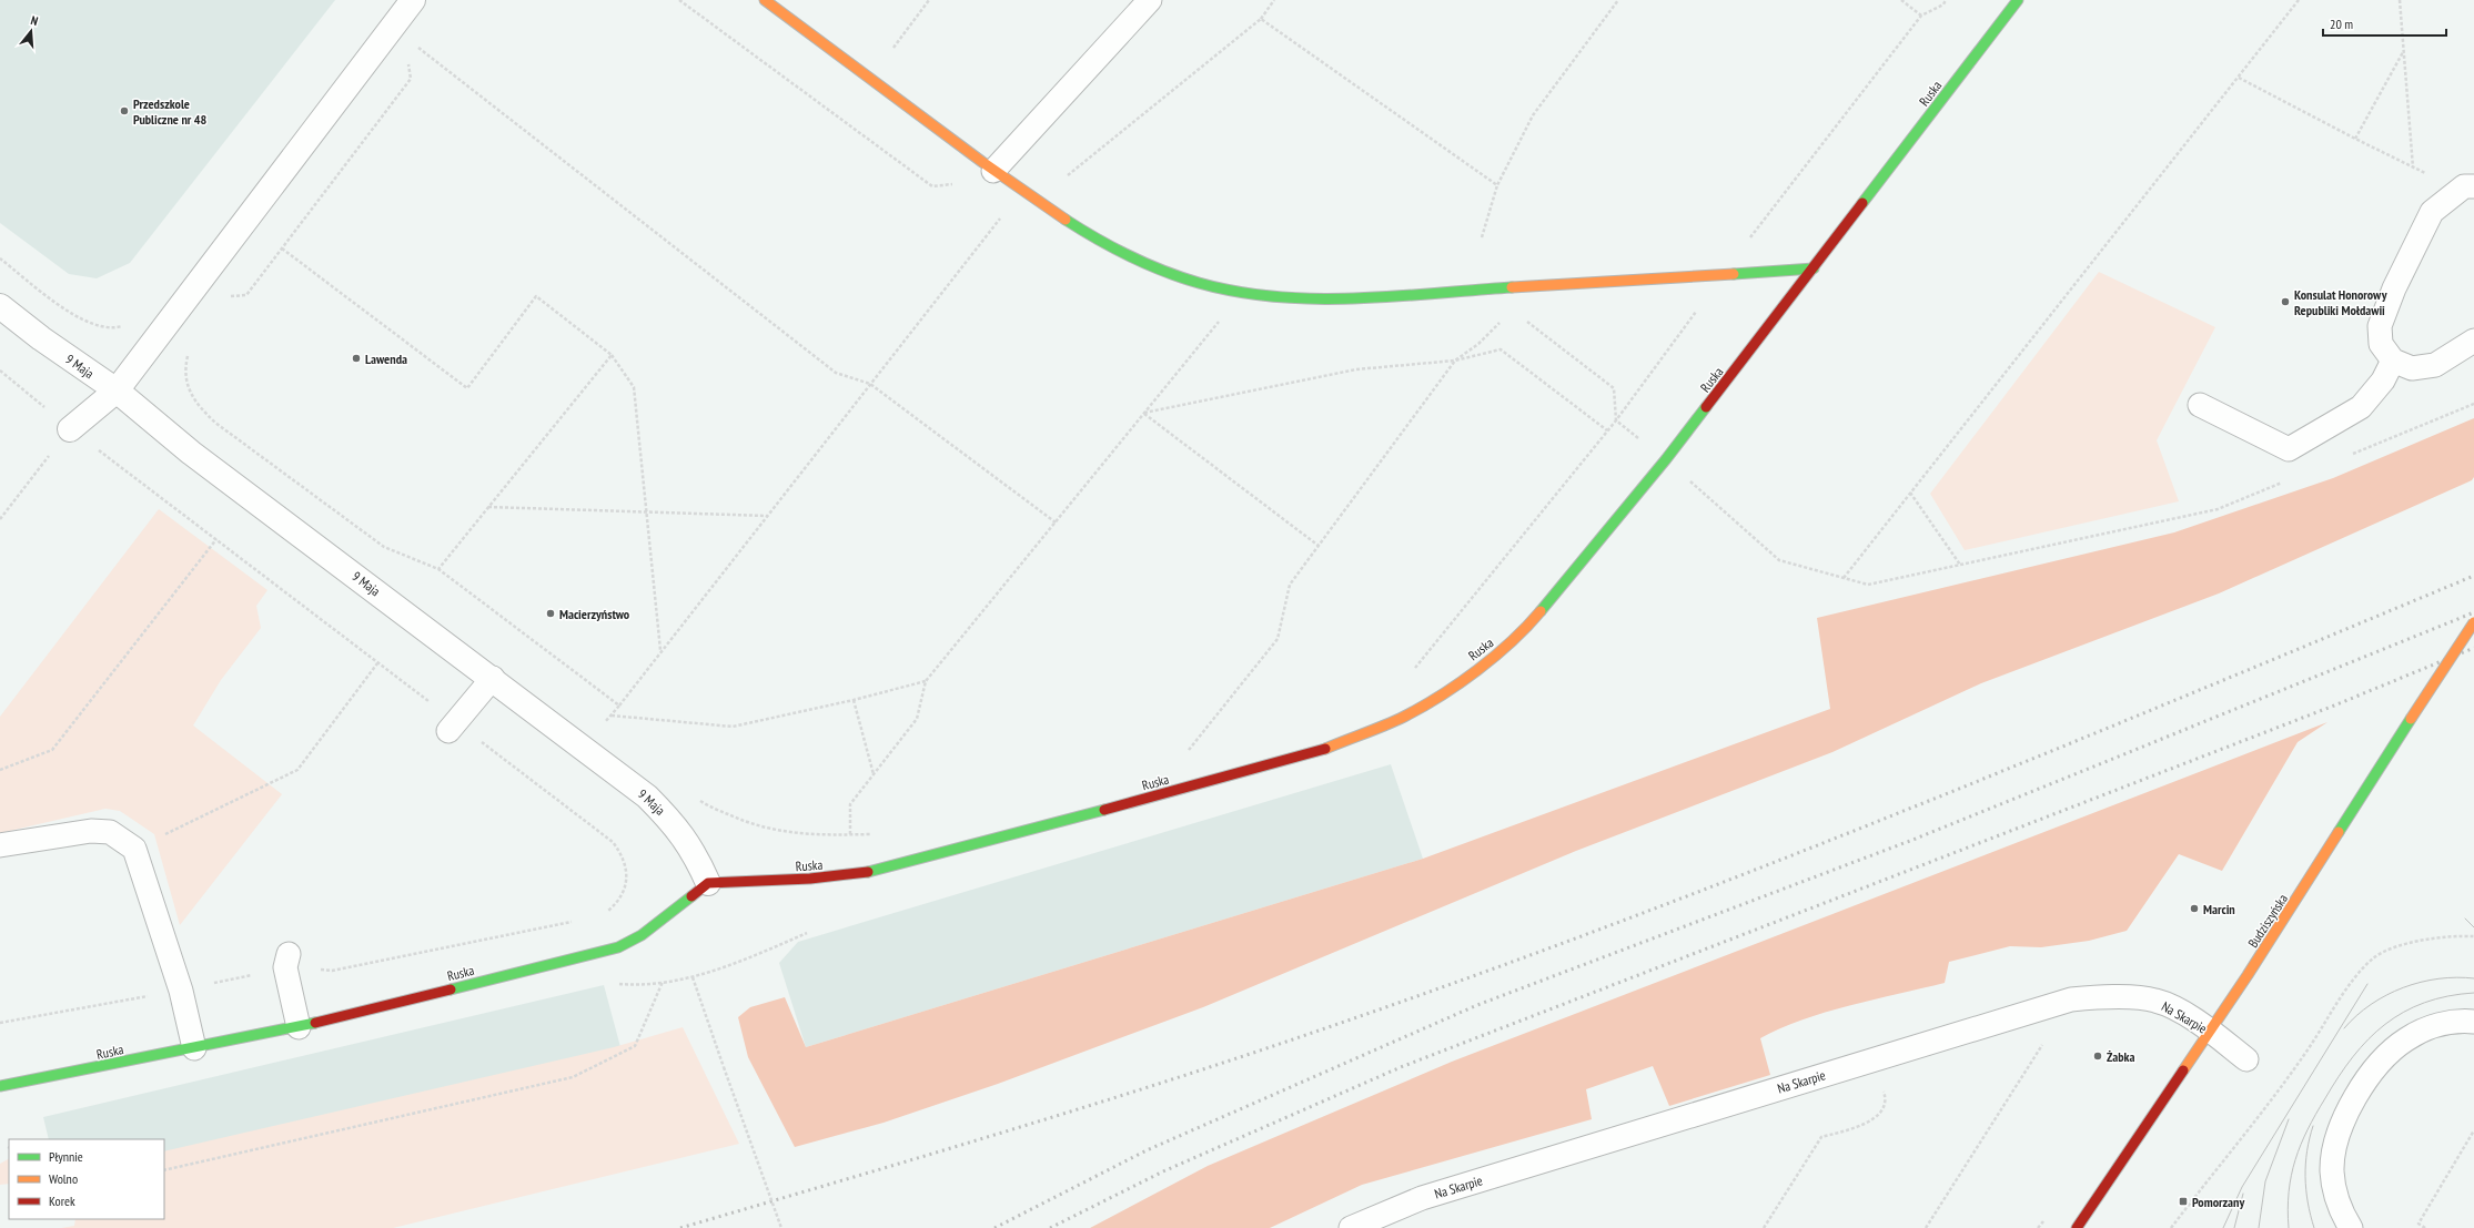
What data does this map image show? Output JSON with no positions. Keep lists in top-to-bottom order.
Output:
{
  "streets": {
    "street": ["Ruska", "9 Maja", "Budziszyńska"],
    "lane": ["Na Skarpie"]
  },
  "crossings": [
    ["Ruska", "9 Maja"],
    ["Budziszyńska", "Na Skarpie"]
  ],
  "places": {
    "other": [
      "Przedszkole Publiczne nr 48",
      "Konsulat Honorowy Republiki Mołdawii",
      "Lawenda",
      "Macierzyństwo",
      "Marcin",
      "Żabka"
    ],
    "transit": ["Pomorzany"]
  },
  "legend": ["Płynnie", "Wolno", "Korek"],
  "scale_bar": "20 m",
  "north": "top"
}
